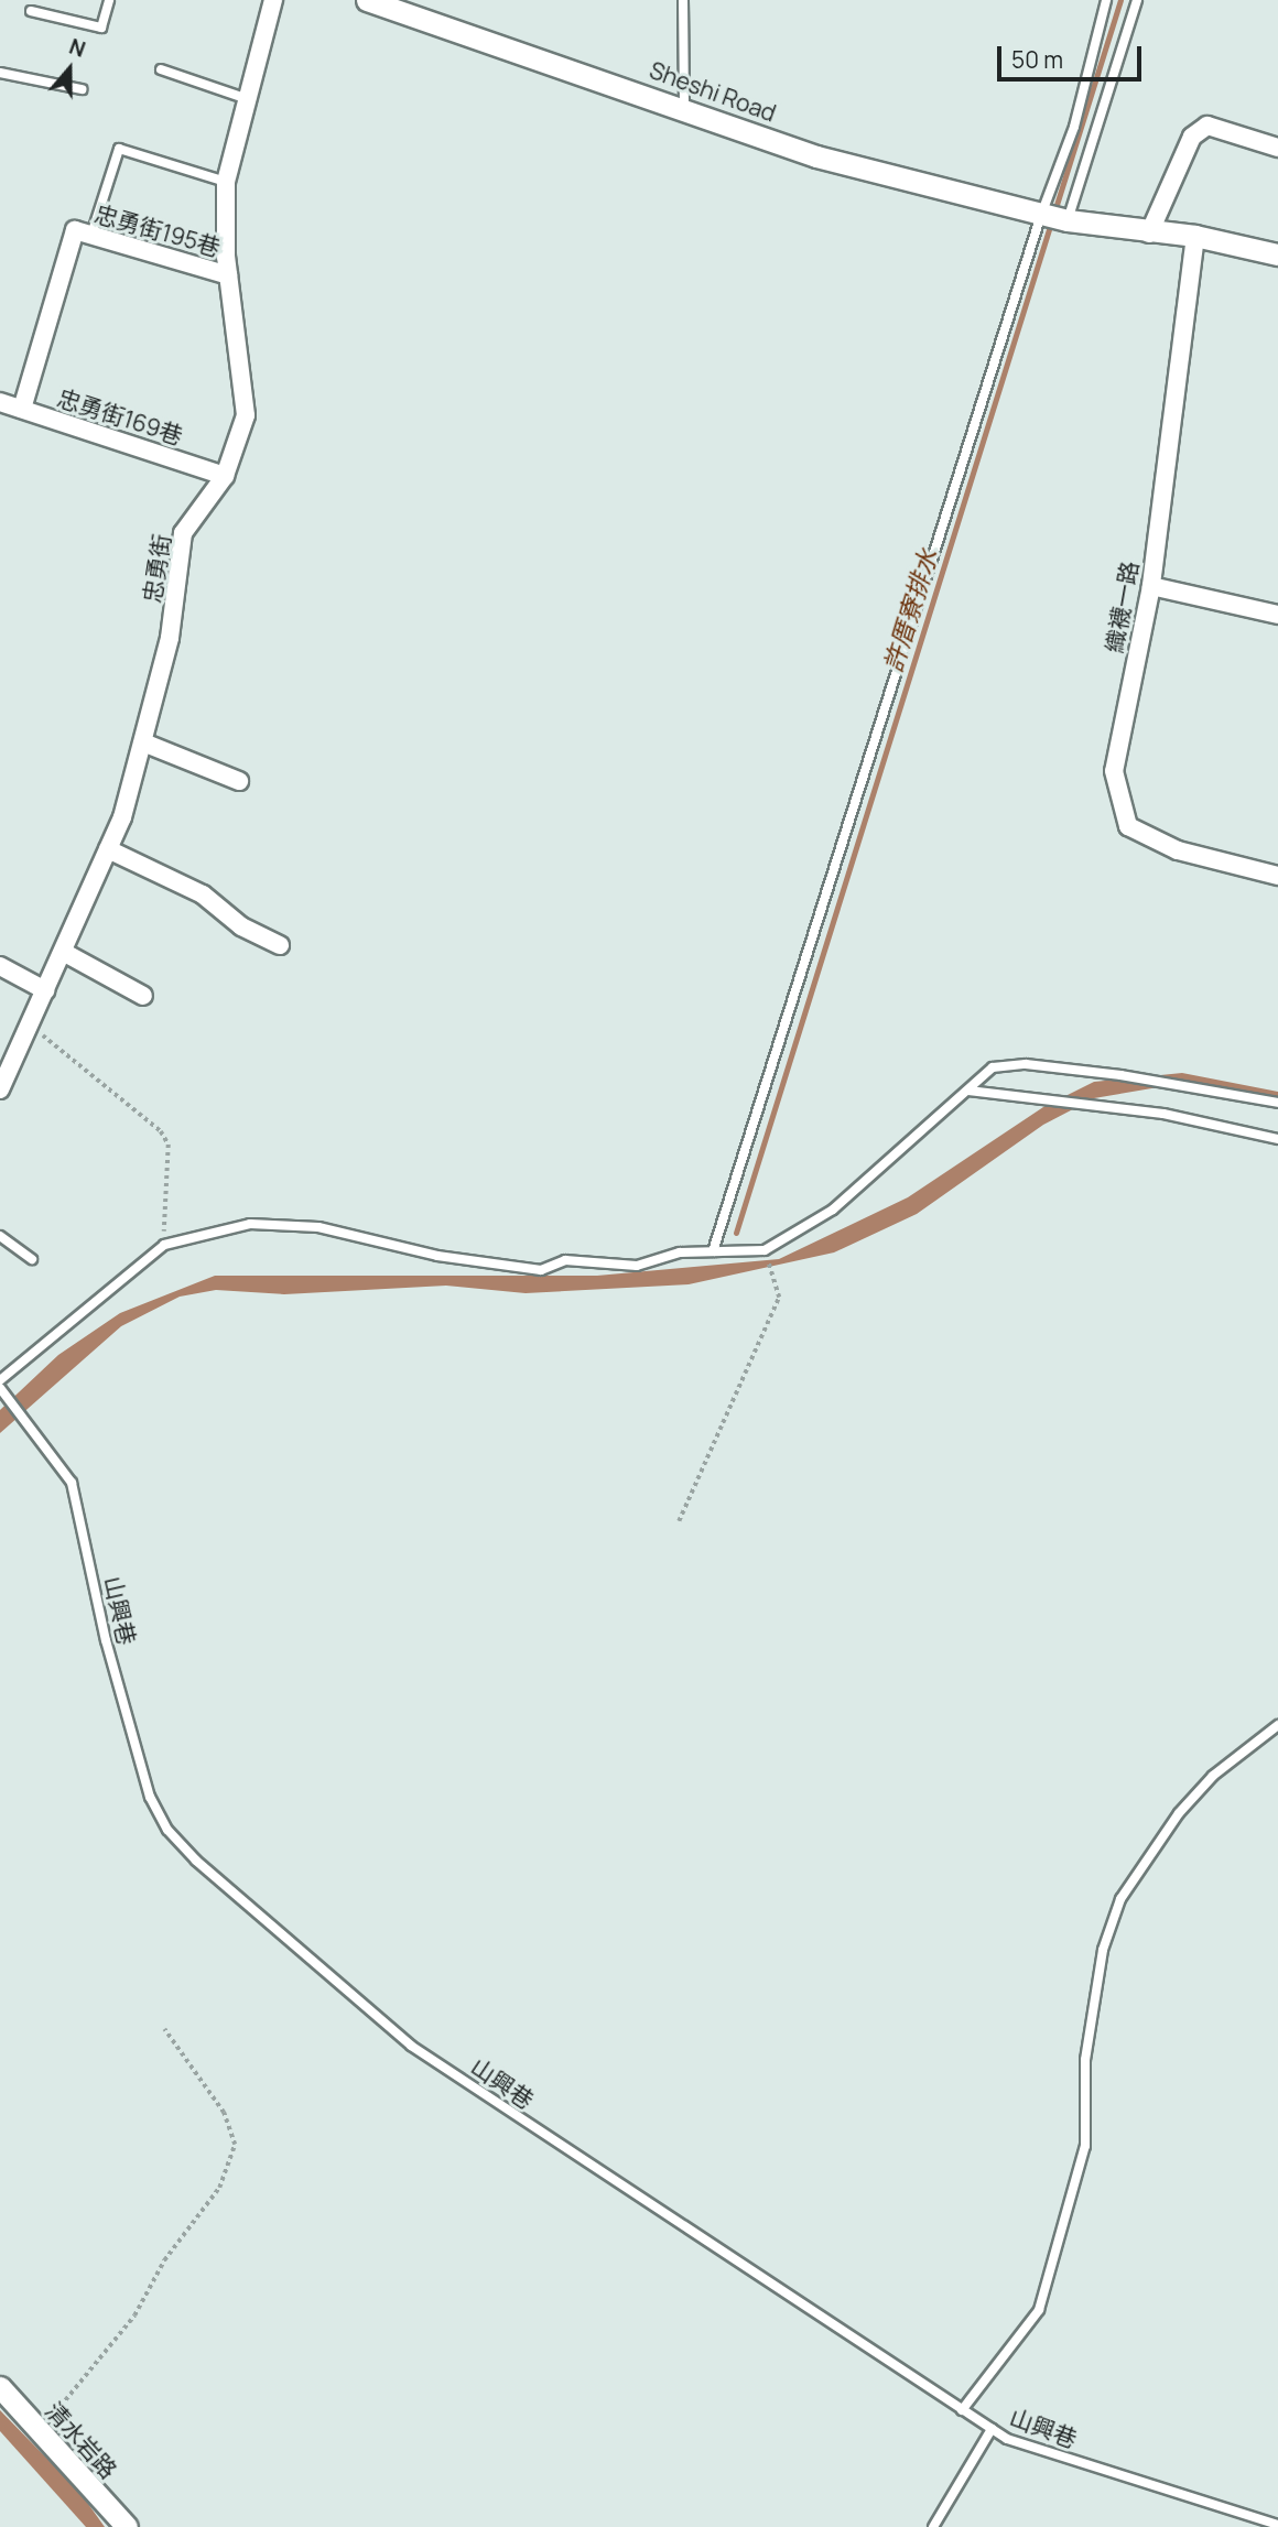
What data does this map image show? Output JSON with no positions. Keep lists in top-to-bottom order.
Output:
{
  "streets": {
    "street": [
      "Sheshi Road",
      "忠勇街195巷",
      "忠勇街169巷",
      "忠勇街",
      "織襪一路",
      "清水岩路"
    ],
    "lane": ["山興巷"]
  },
  "crossings": [
    ["Sheshi Road", "織襪一路"],
    ["忠勇街195巷", "忠勇街"],
    ["忠勇街169巷", "忠勇街"]
  ],
  "water": ["許厝寮排水"],
  "scale_bar": "50 m",
  "north": "top"
}
